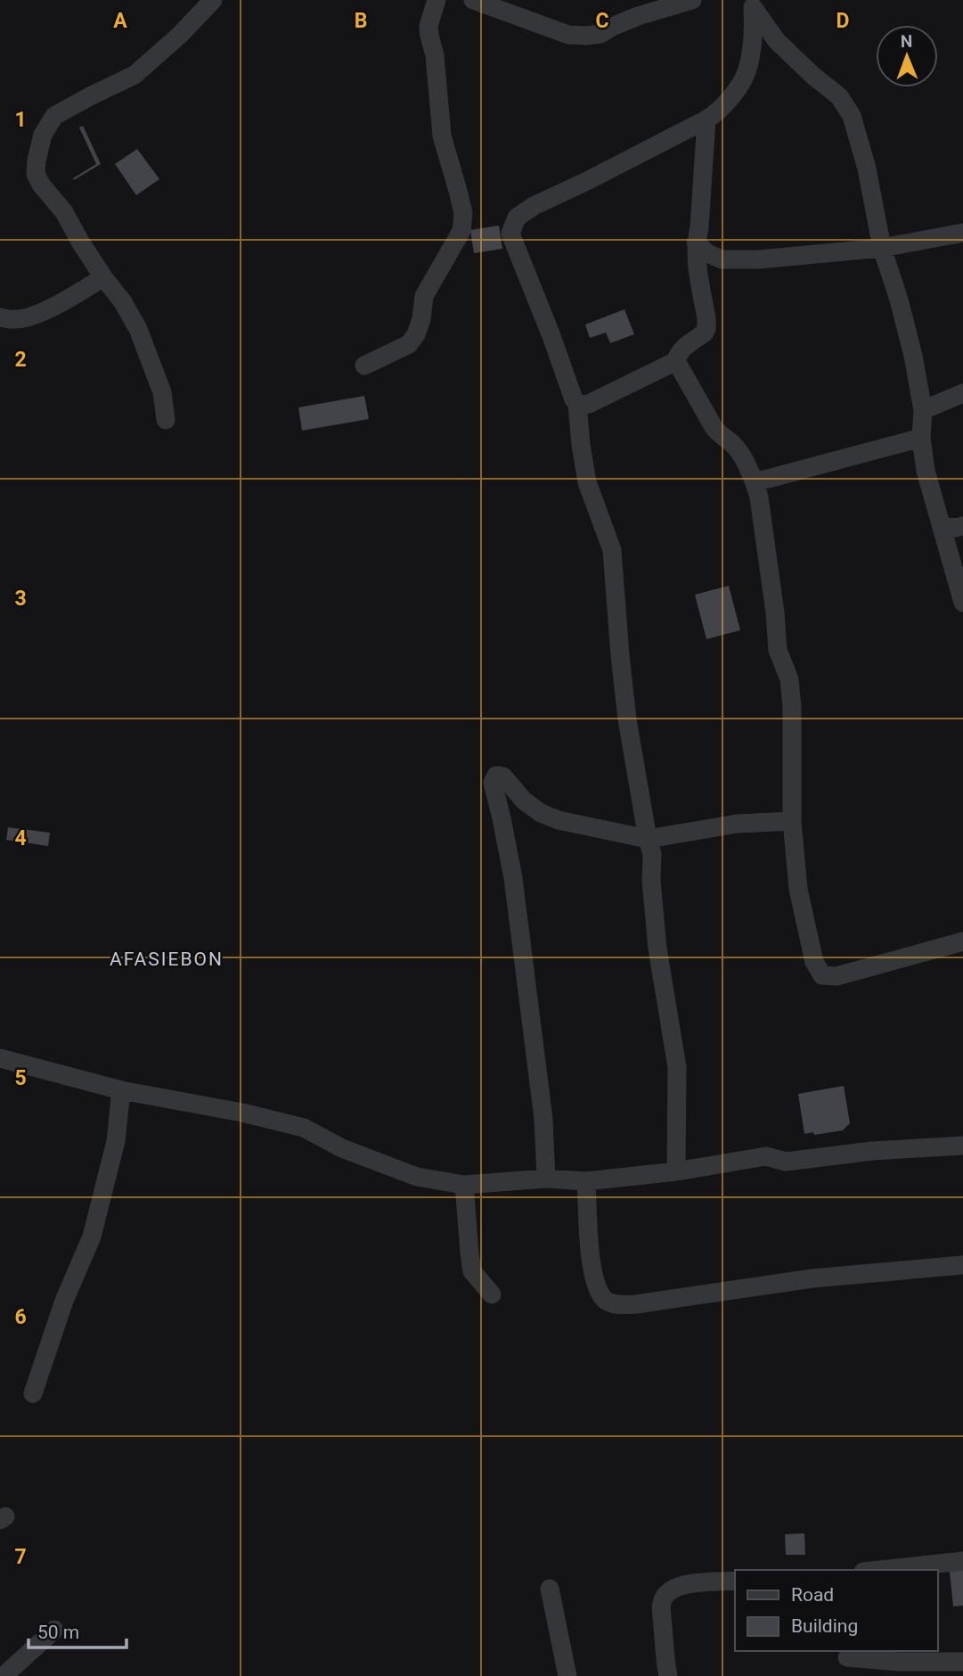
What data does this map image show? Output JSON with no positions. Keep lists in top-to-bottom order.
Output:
{
  "districts": ["AFASIEBON"],
  "legend": ["Road", "Building"],
  "scale_bar": "50 m",
  "north": "top",
  "grid": {
    "columns": [
      "A",
      "B",
      "C",
      "D"
    ],
    "rows": [
      "1",
      "2",
      "3",
      "4",
      "5",
      "6",
      "7"
    ]
  }
}
